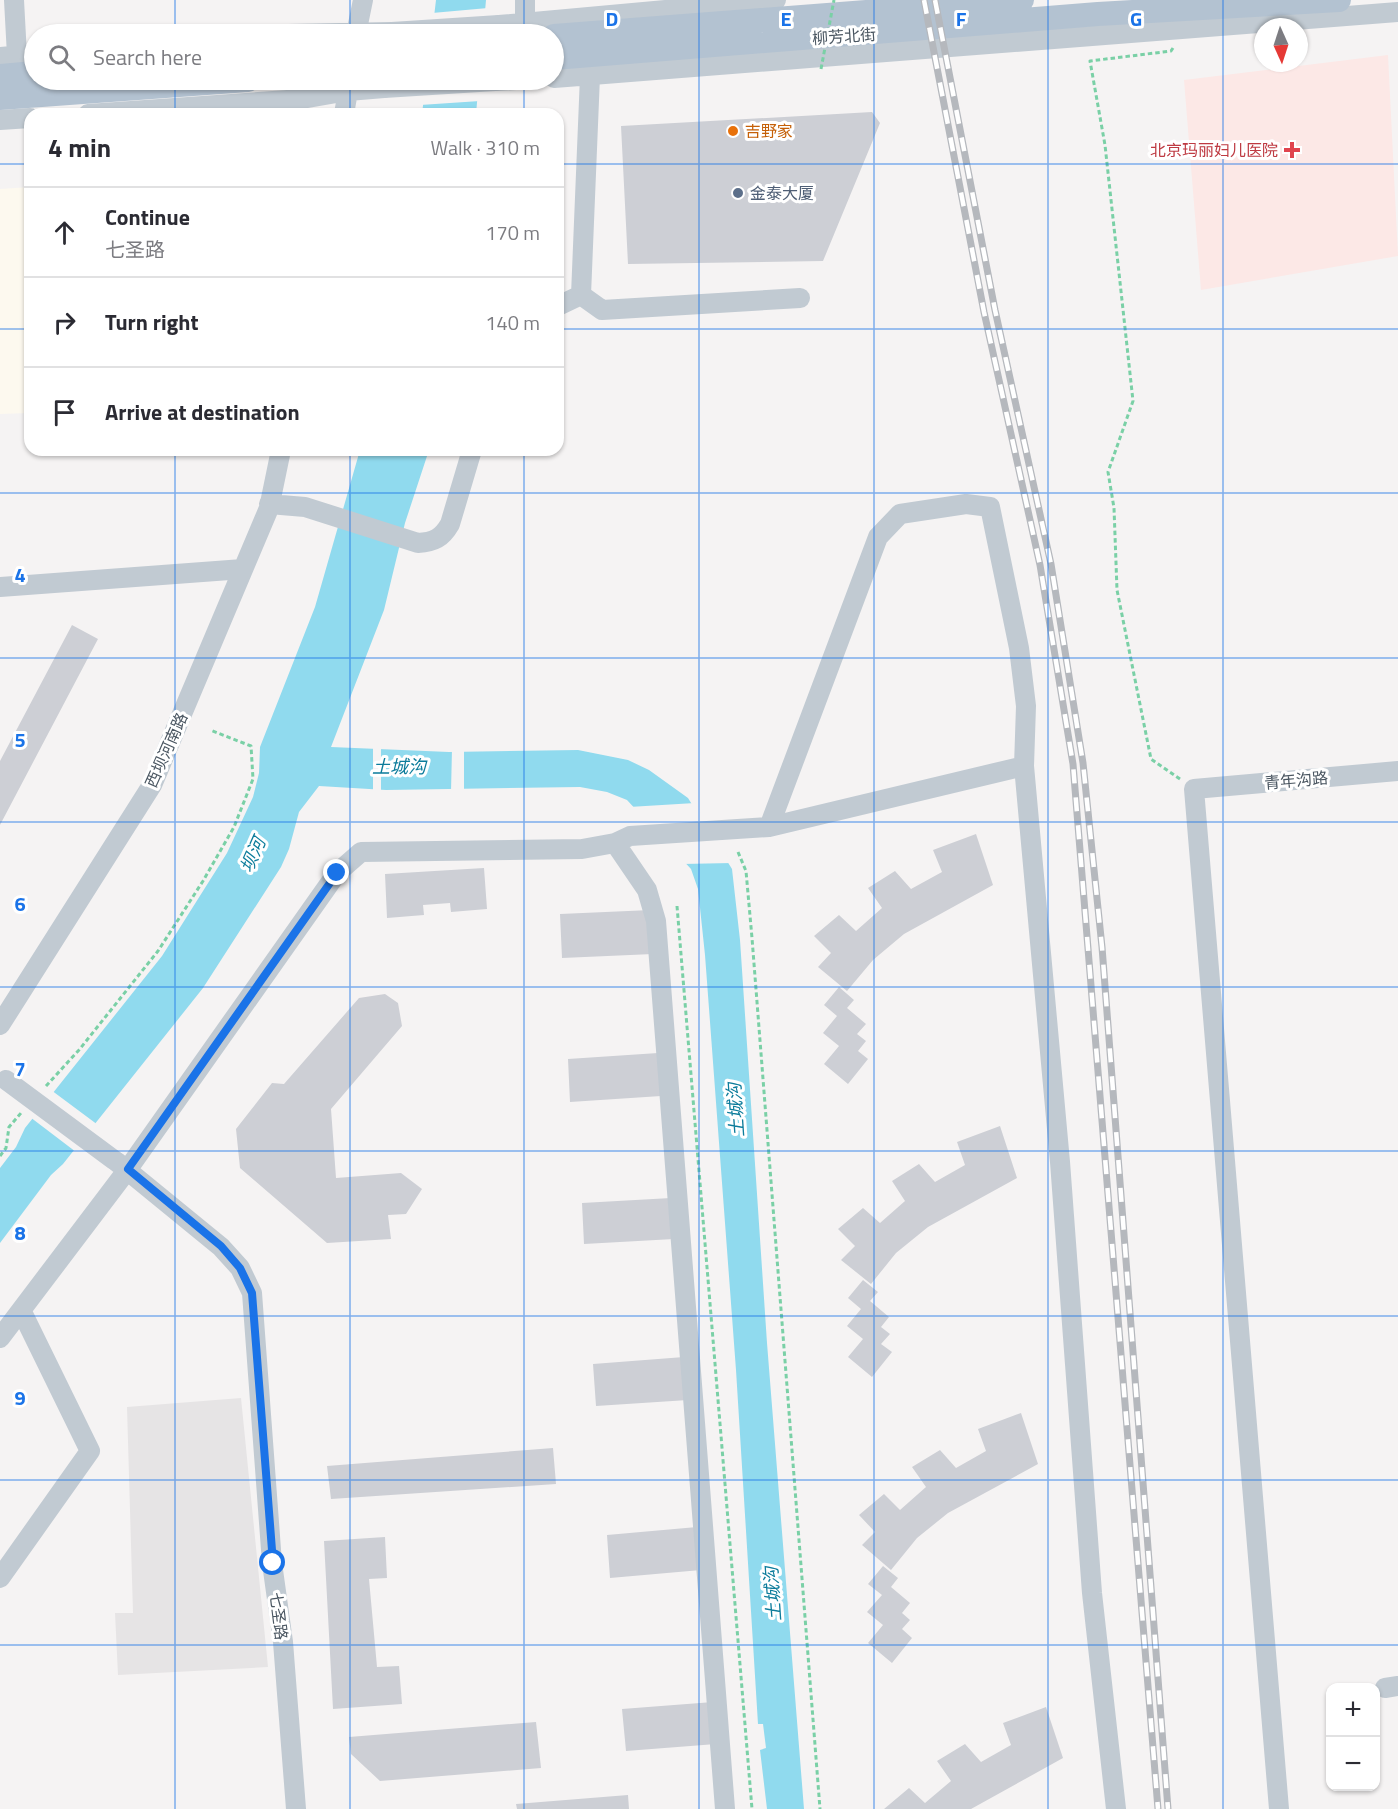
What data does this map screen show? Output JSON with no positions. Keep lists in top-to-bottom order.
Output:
{
  "streets": {
    "main road": ["柳芳北街"],
    "street": ["西坝河南路", "青年沟路", "七圣路"]
  },
  "water": ["土城沟", "坝河"],
  "places": {
    "other": ["吉野家", "金泰大厦"],
    "health": ["北京玛丽妇儿医院"]
  },
  "north": "bottom",
  "page": {
    "search": "Search here",
    "heading": ["4 min", "Walk · 310 m"],
    "list": [
      ["Continue", "七圣路", "170 m"],
      ["Turn right", "140 m"],
      "Arrive at destination"
    ],
    "map_buttons": ["+", "−"]
  },
  "grid": {
    "columns": [
      "D",
      "E",
      "F",
      "G"
    ],
    "rows": [
      "4",
      "5",
      "6",
      "7",
      "8",
      "9"
    ]
  }
}
